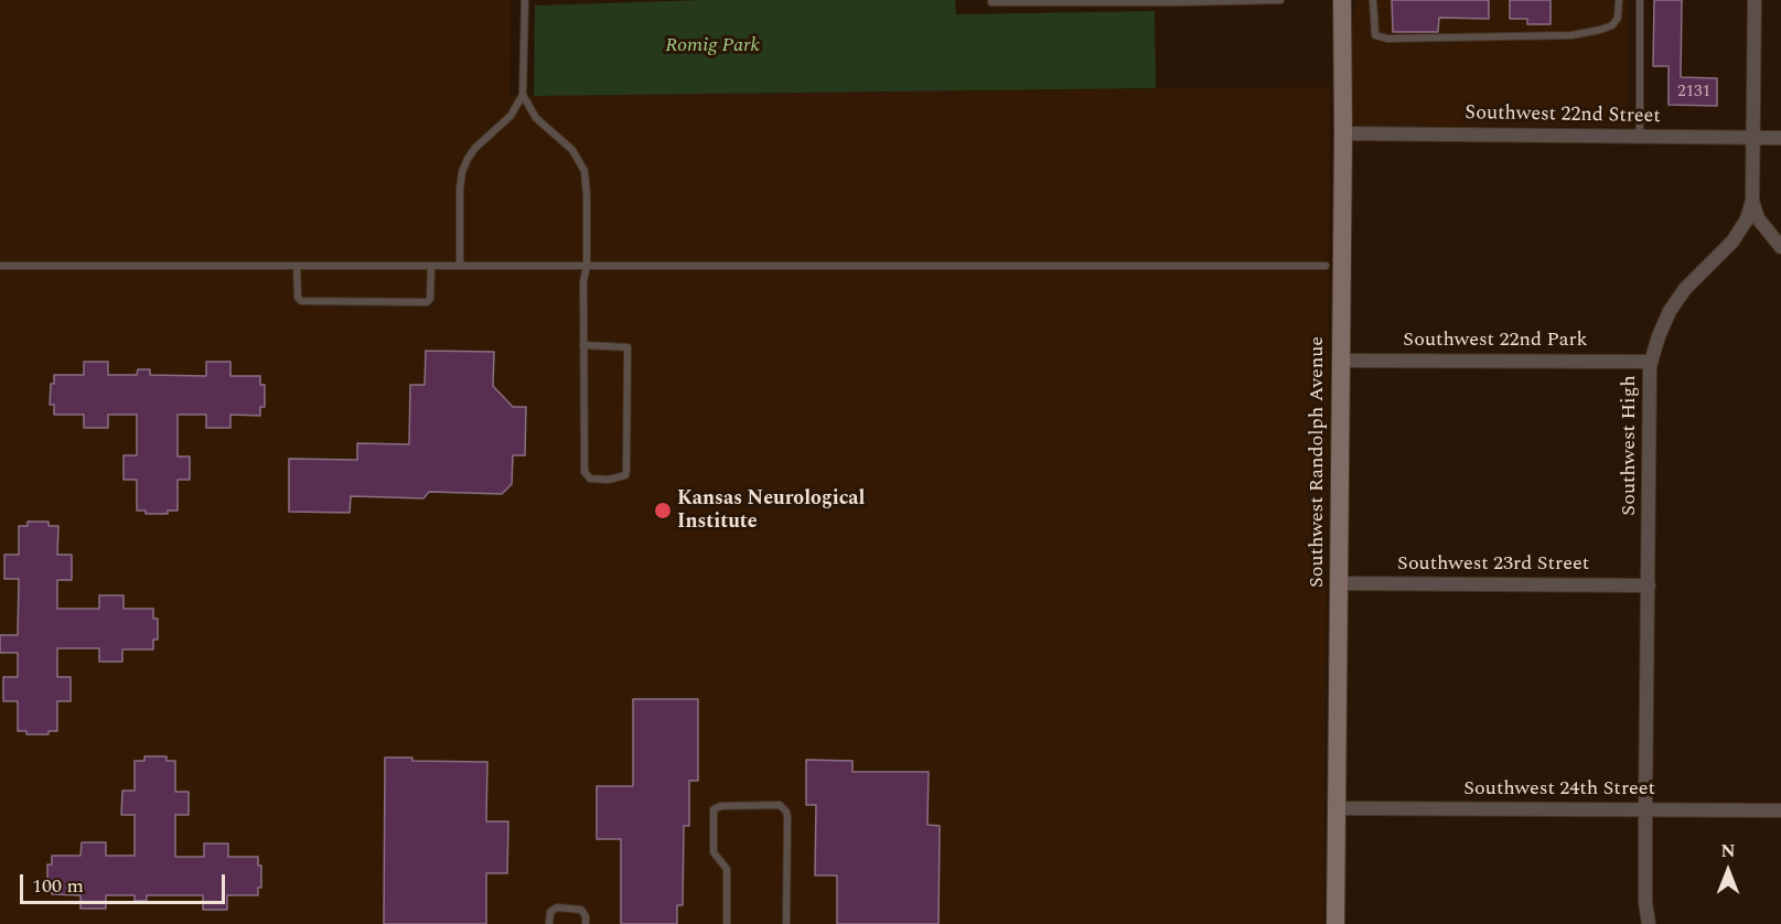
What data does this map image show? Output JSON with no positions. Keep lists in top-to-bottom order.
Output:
{
  "streets": {
    "street": [
      "Southwest 22nd Street",
      "Southwest 22nd Park",
      "Southwest High",
      "Southwest Randolph Avenue",
      "Southwest 23rd Street",
      "Southwest 24th Street"
    ]
  },
  "crossings": [
    ["Southwest 22nd Street", "Southwest High"],
    ["Southwest 22nd Street", "Southwest Randolph Avenue"],
    ["Southwest 22nd Park", "Southwest High"],
    ["Southwest 22nd Park", "Southwest Randolph Avenue"],
    ["Southwest High", "Southwest 23rd Street"],
    ["Southwest High", "Southwest 24th Street"],
    ["Southwest Randolph Avenue", "Southwest 23rd Street"],
    ["Southwest Randolph Avenue", "Southwest 24th Street"]
  ],
  "parks": ["Romig Park"],
  "places": ["Kansas Neurological Institute"],
  "house_numbers": ["2131"],
  "scale_bar": "100 m",
  "north": "top"
}
